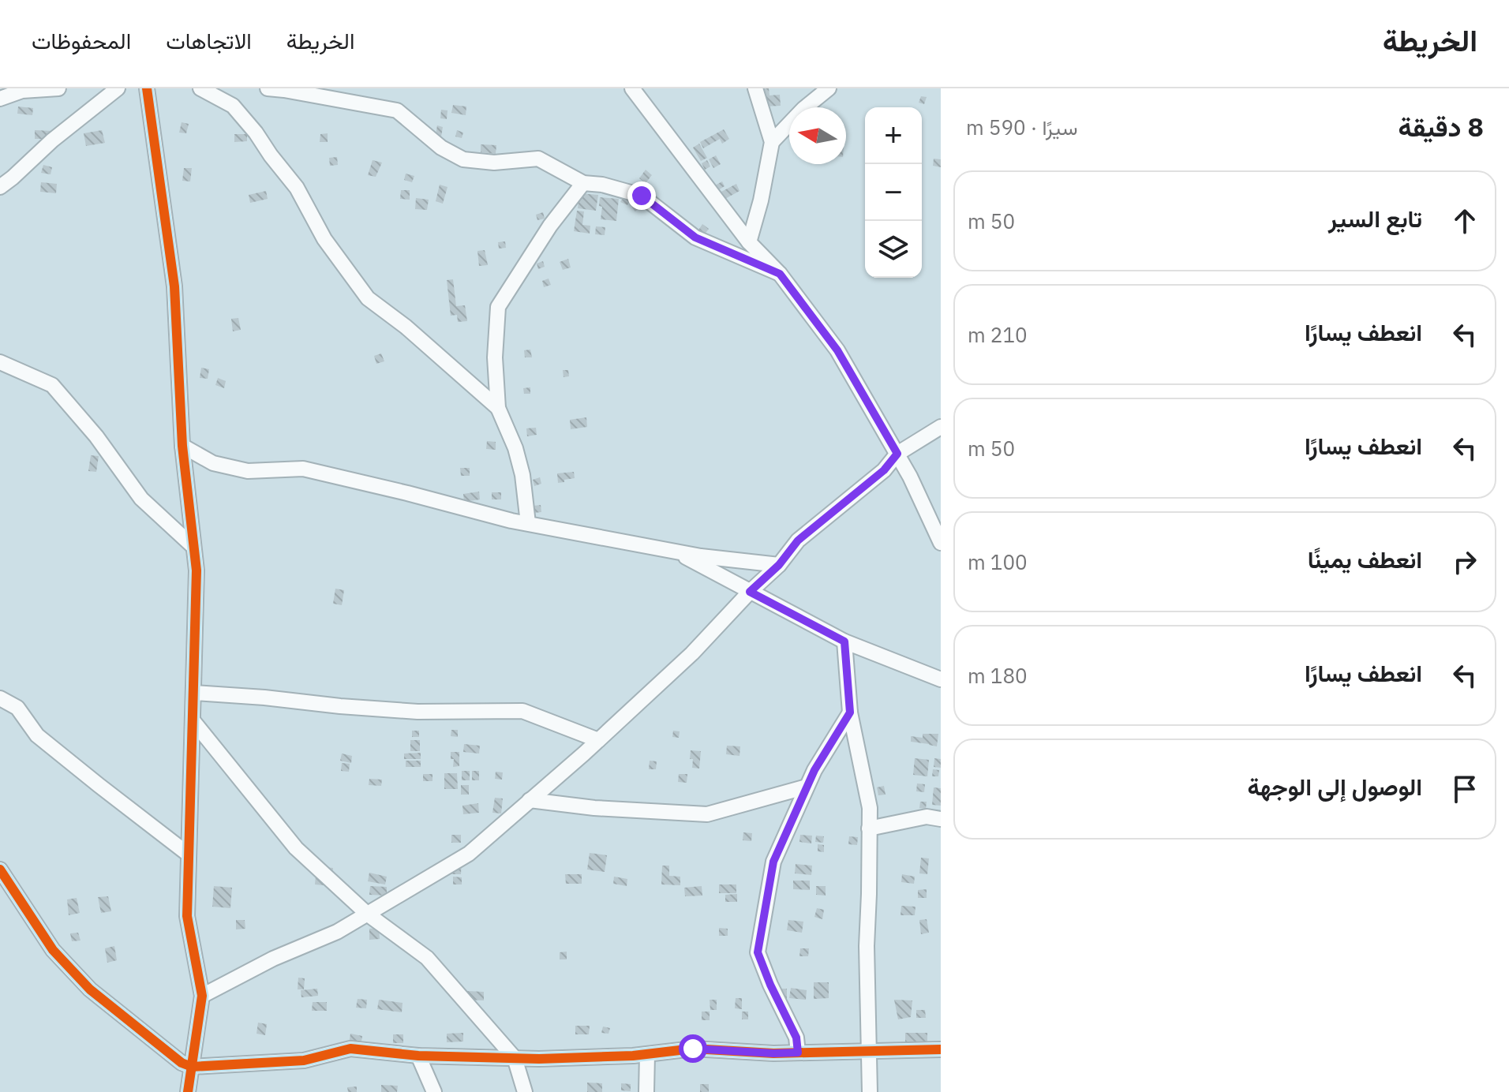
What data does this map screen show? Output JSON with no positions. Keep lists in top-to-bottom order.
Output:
{
  "north": "left",
  "page": {
    "header": "الخريطة",
    "nav": ["الخريطة", "الاتجاهات", "المحفوظات"],
    "heading": ["8 دقيقة", "سيرًا · 590 m"],
    "map_buttons": ["+", "−"],
    "list": [
      ["تابع السير", "50 m"],
      ["انعطف يسارًا", "210 m"],
      ["انعطف يسارًا", "50 m"],
      ["انعطف يمينًا", "100 m"],
      ["انعطف يسارًا", "180 m"],
      "الوصول إلى الوجهة"
    ]
  }
}
